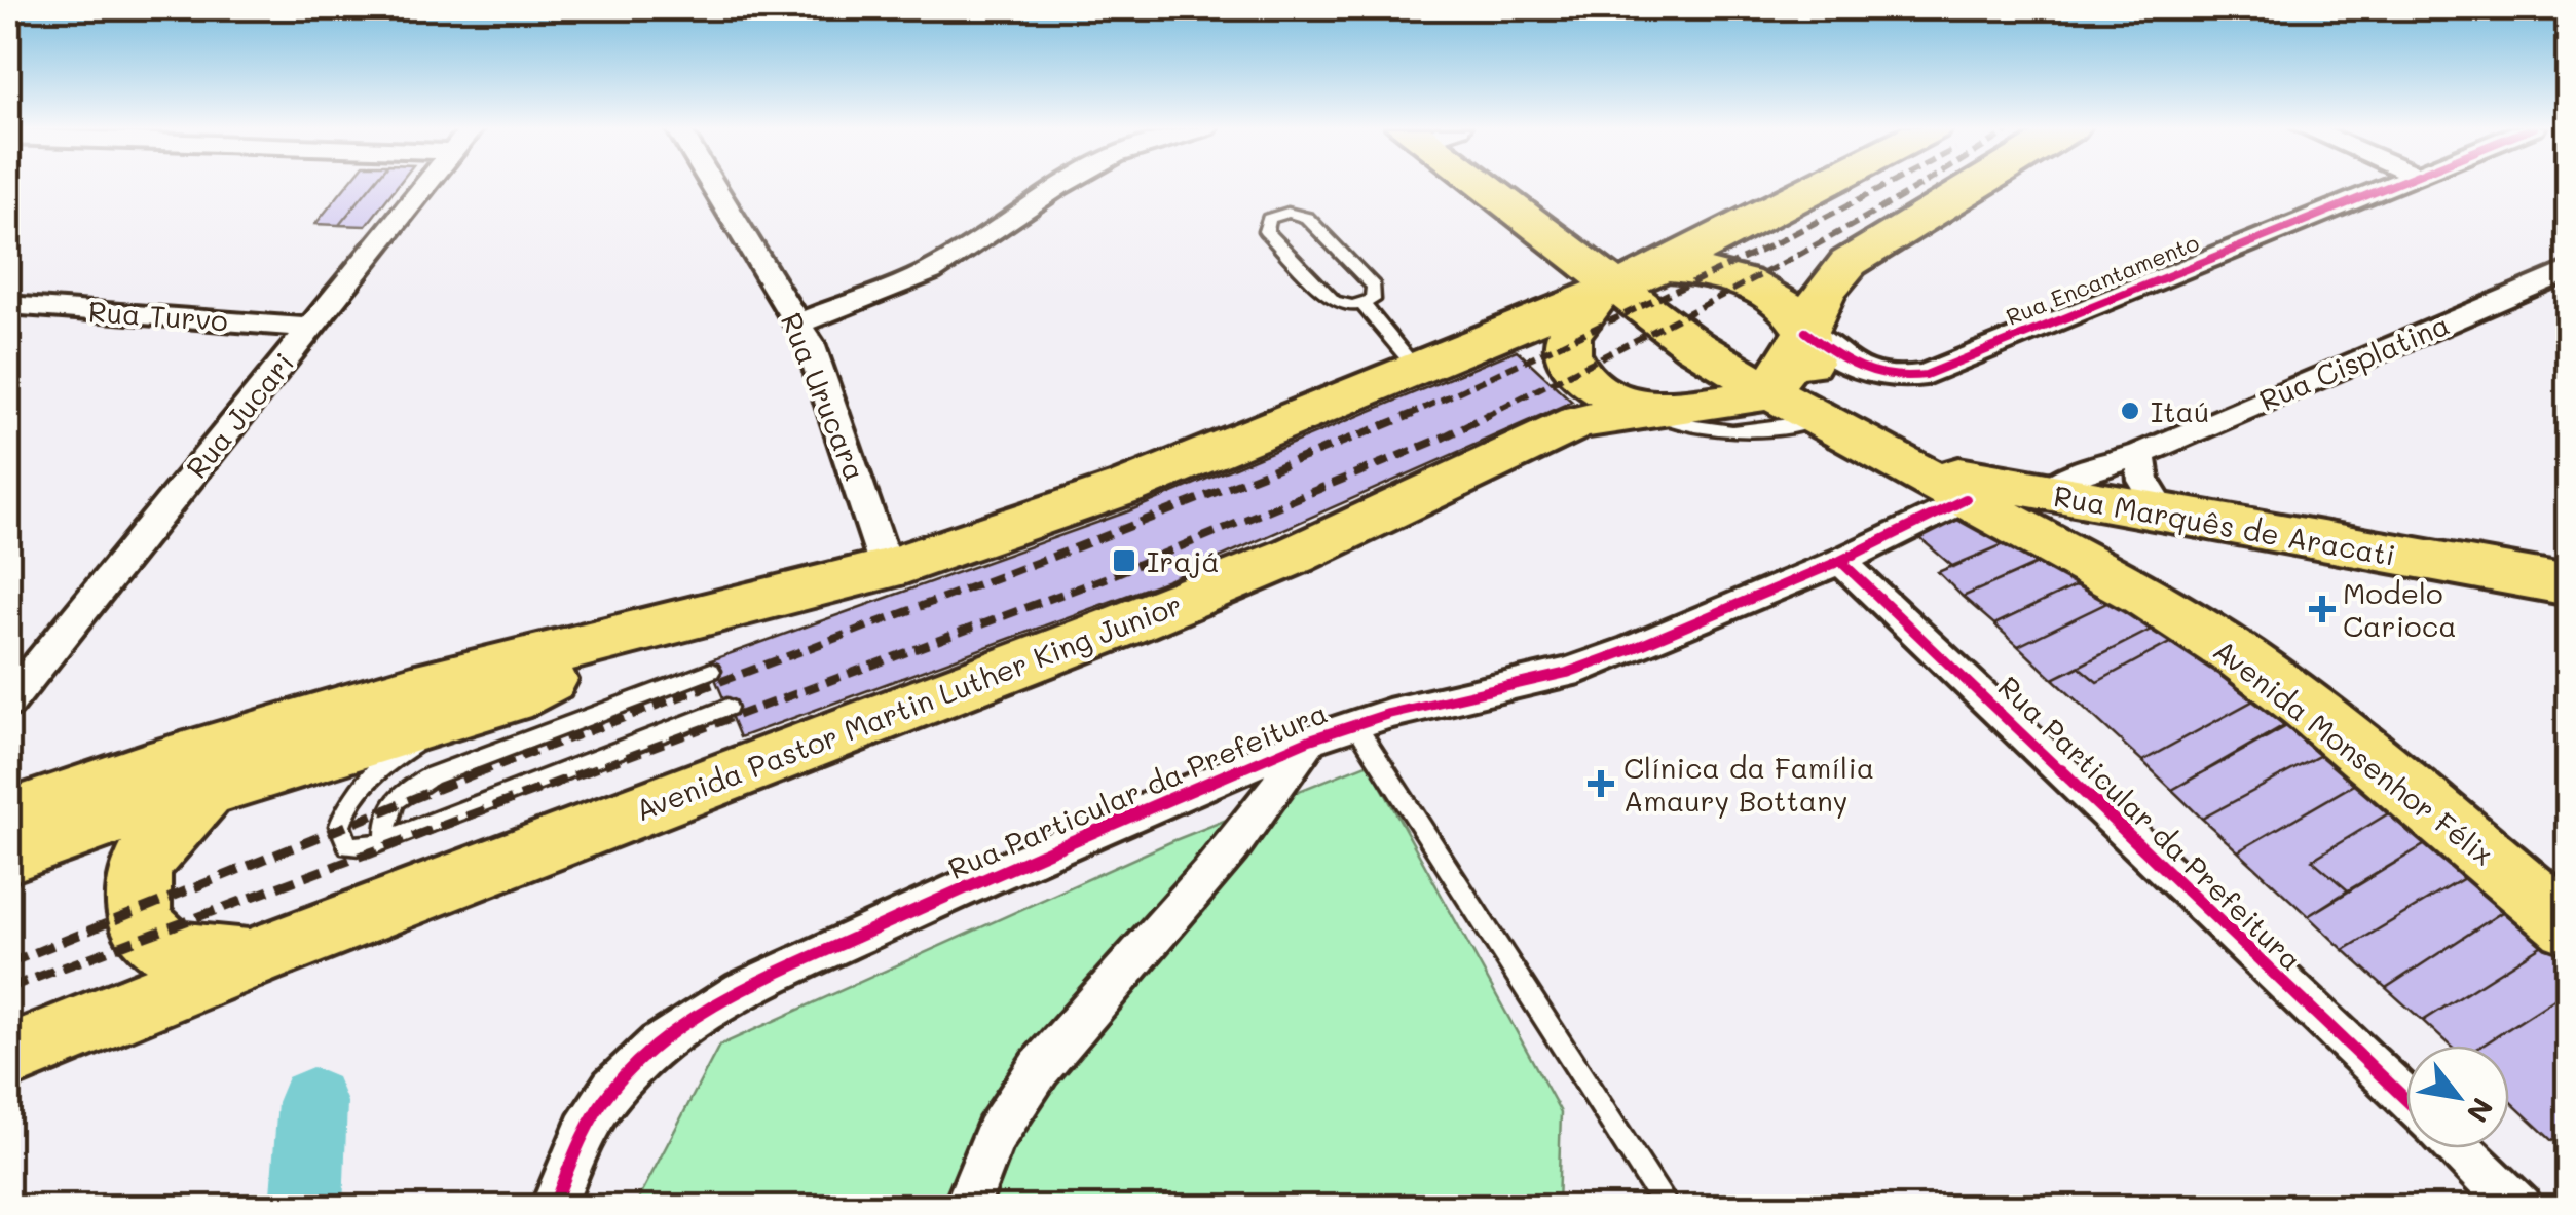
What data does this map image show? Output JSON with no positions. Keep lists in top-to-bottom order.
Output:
{
  "streets": {
    "main road": ["Rua Marquês de Aracati", "Avenida Pastor Martin Luther King Junior", "Avenida Monsenhor Félix"],
    "street": [
      "Rua Encantamento",
      "Rua Turvo",
      "Rua Cisplatina",
      "Rua Urucara",
      "Rua Jucari",
      "Rua Particular da Prefeitura"
    ]
  },
  "crossings": [
    ["Rua Turvo", "Rua Jucari"],
    ["Rua Cisplatina", "Rua Marquês de Aracati"],
    ["Rua Marquês de Aracati", "Avenida Monsenhor Félix"],
    ["Avenida Pastor Martin Luther King Junior", "Avenida Monsenhor Félix"],
    ["Avenida Monsenhor Félix", "Rua Particular da Prefeitura"]
  ],
  "places": {
    "other": ["Itaú"],
    "transit": ["Irajá"],
    "health": ["Modelo Carioca", "Clínica da Família Amaury Bottany"]
  },
  "north": "bottom right"
}
